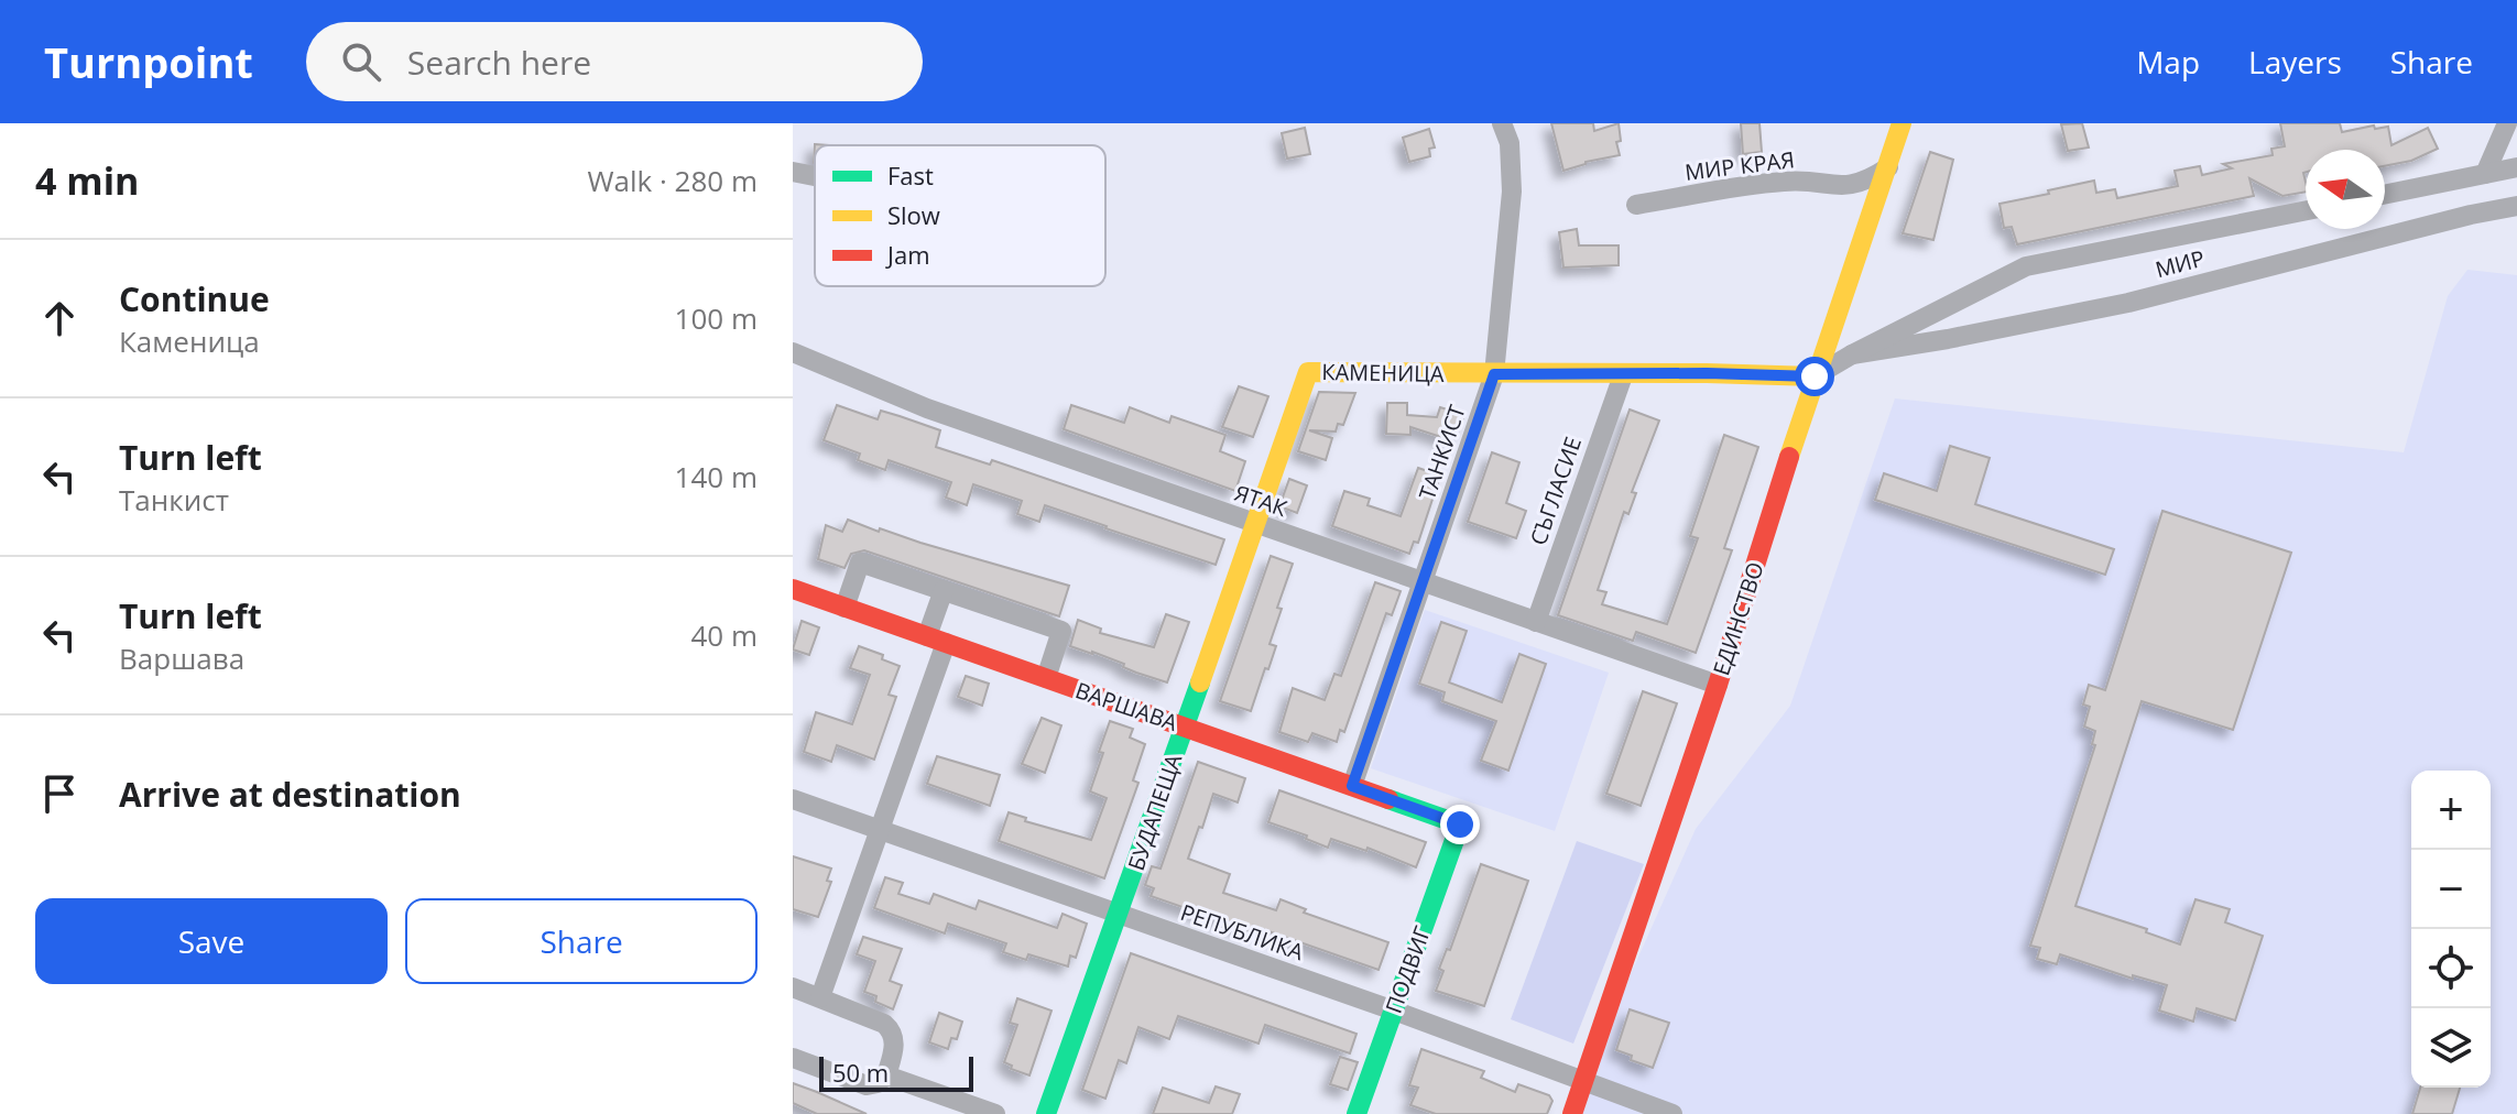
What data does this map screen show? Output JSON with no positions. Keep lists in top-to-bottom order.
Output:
{
  "streets": {
    "street": [
      "МИР КРАЯ",
      "МИР",
      "КАМЕНИЦА",
      "ТАНКИСТ",
      "СЪГЛАСИЕ",
      "ЯТАК",
      "ЕДИНСТВО",
      "ВАРШАВА",
      "БУДАПЕЩА",
      "РЕПУБЛИКА",
      "ПОДВИГ"
    ]
  },
  "crossings": [
    ["МИР", "КАМЕНИЦА"],
    ["МИР", "ЕДИНСТВО"],
    ["КАМЕНИЦА", "ТАНКИСТ"],
    ["КАМЕНИЦА", "СЪГЛАСИЕ"],
    ["КАМЕНИЦА", "ЕДИНСТВО"],
    ["КАМЕНИЦА", "БУДАПЕЩА"],
    ["ТАНКИСТ", "ЯТАК"],
    ["ТАНКИСТ", "ВАРШАВА"],
    ["СЪГЛАСИЕ", "ЯТАК"],
    ["ЯТАК", "ЕДИНСТВО"],
    ["ЯТАК", "БУДАПЕЩА"],
    ["ЕДИНСТВО", "РЕПУБЛИКА"],
    ["ВАРШАВА", "БУДАПЕЩА"],
    ["ВАРШАВА", "ПОДВИГ"],
    ["БУДАПЕЩА", "РЕПУБЛИКА"],
    ["РЕПУБЛИКА", "ПОДВИГ"]
  ],
  "legend": ["Fast", "Slow", "Jam"],
  "scale_bar": "50 m",
  "north": "left",
  "page": {
    "header": "Turnpoint",
    "search": "Search here",
    "nav": ["Map", "Layers", "Share"],
    "heading": ["4 min", "Walk · 280 m"],
    "list": [
      ["Continue", "Каменица", "100 m"],
      ["Turn left", "Танкист", "140 m"],
      ["Turn left", "Варшава", "40 m"],
      "Arrive at destination"
    ],
    "map_buttons": ["+", "−"],
    "buttons": ["Save", "Share"],
    "scale": "50 m"
  }
}
